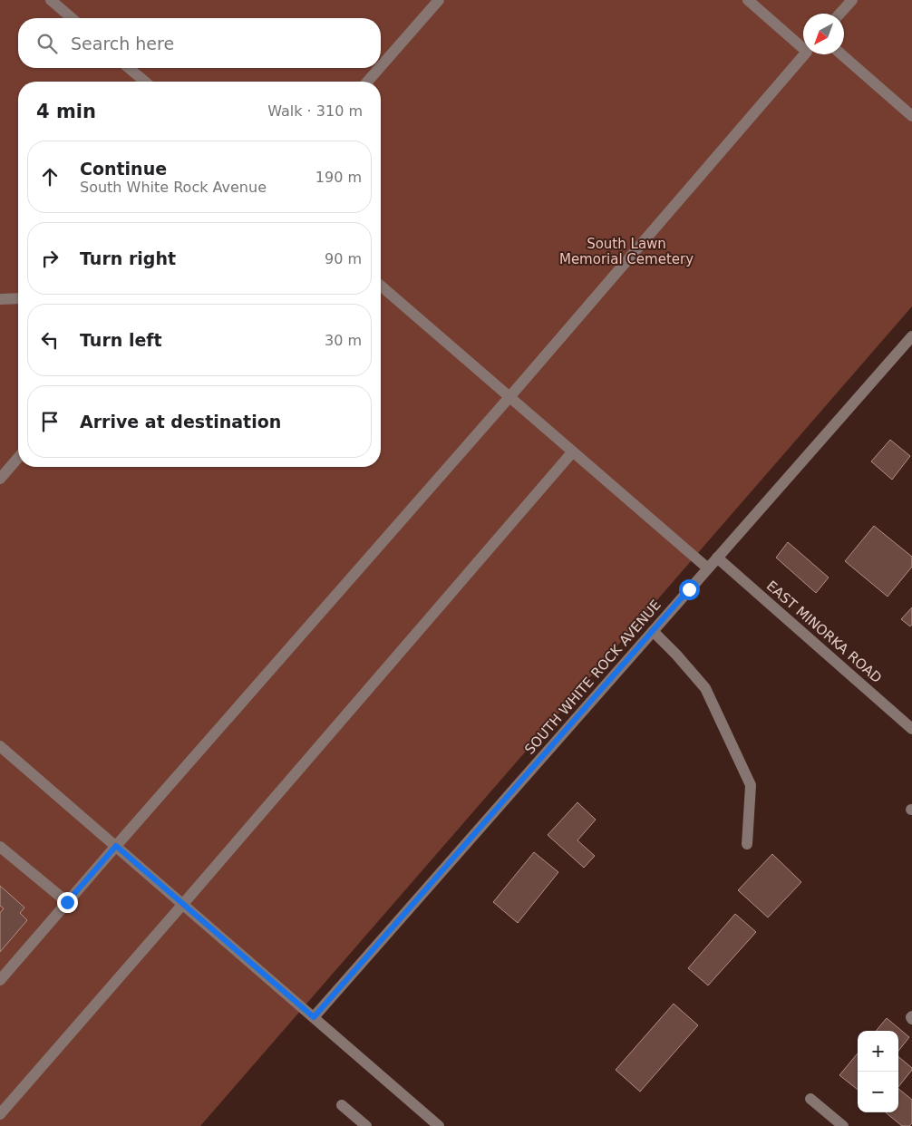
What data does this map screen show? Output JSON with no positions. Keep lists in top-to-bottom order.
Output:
{
  "streets": {
    "street": ["EAST MINORKA ROAD", "SOUTH WHITE ROCK AVENUE"]
  },
  "crossings": [
    ["EAST MINORKA ROAD", "SOUTH WHITE ROCK AVENUE"]
  ],
  "parks": ["South Lawn Memorial Cemetery"],
  "north": "bottom left",
  "page": {
    "search": "Search here",
    "heading": ["4 min", "Walk · 310 m"],
    "list": [
      ["Continue", "South White Rock Avenue", "190 m"],
      ["Turn right", "90 m"],
      ["Turn left", "30 m"],
      "Arrive at destination"
    ],
    "map_buttons": ["+", "−"]
  }
}
